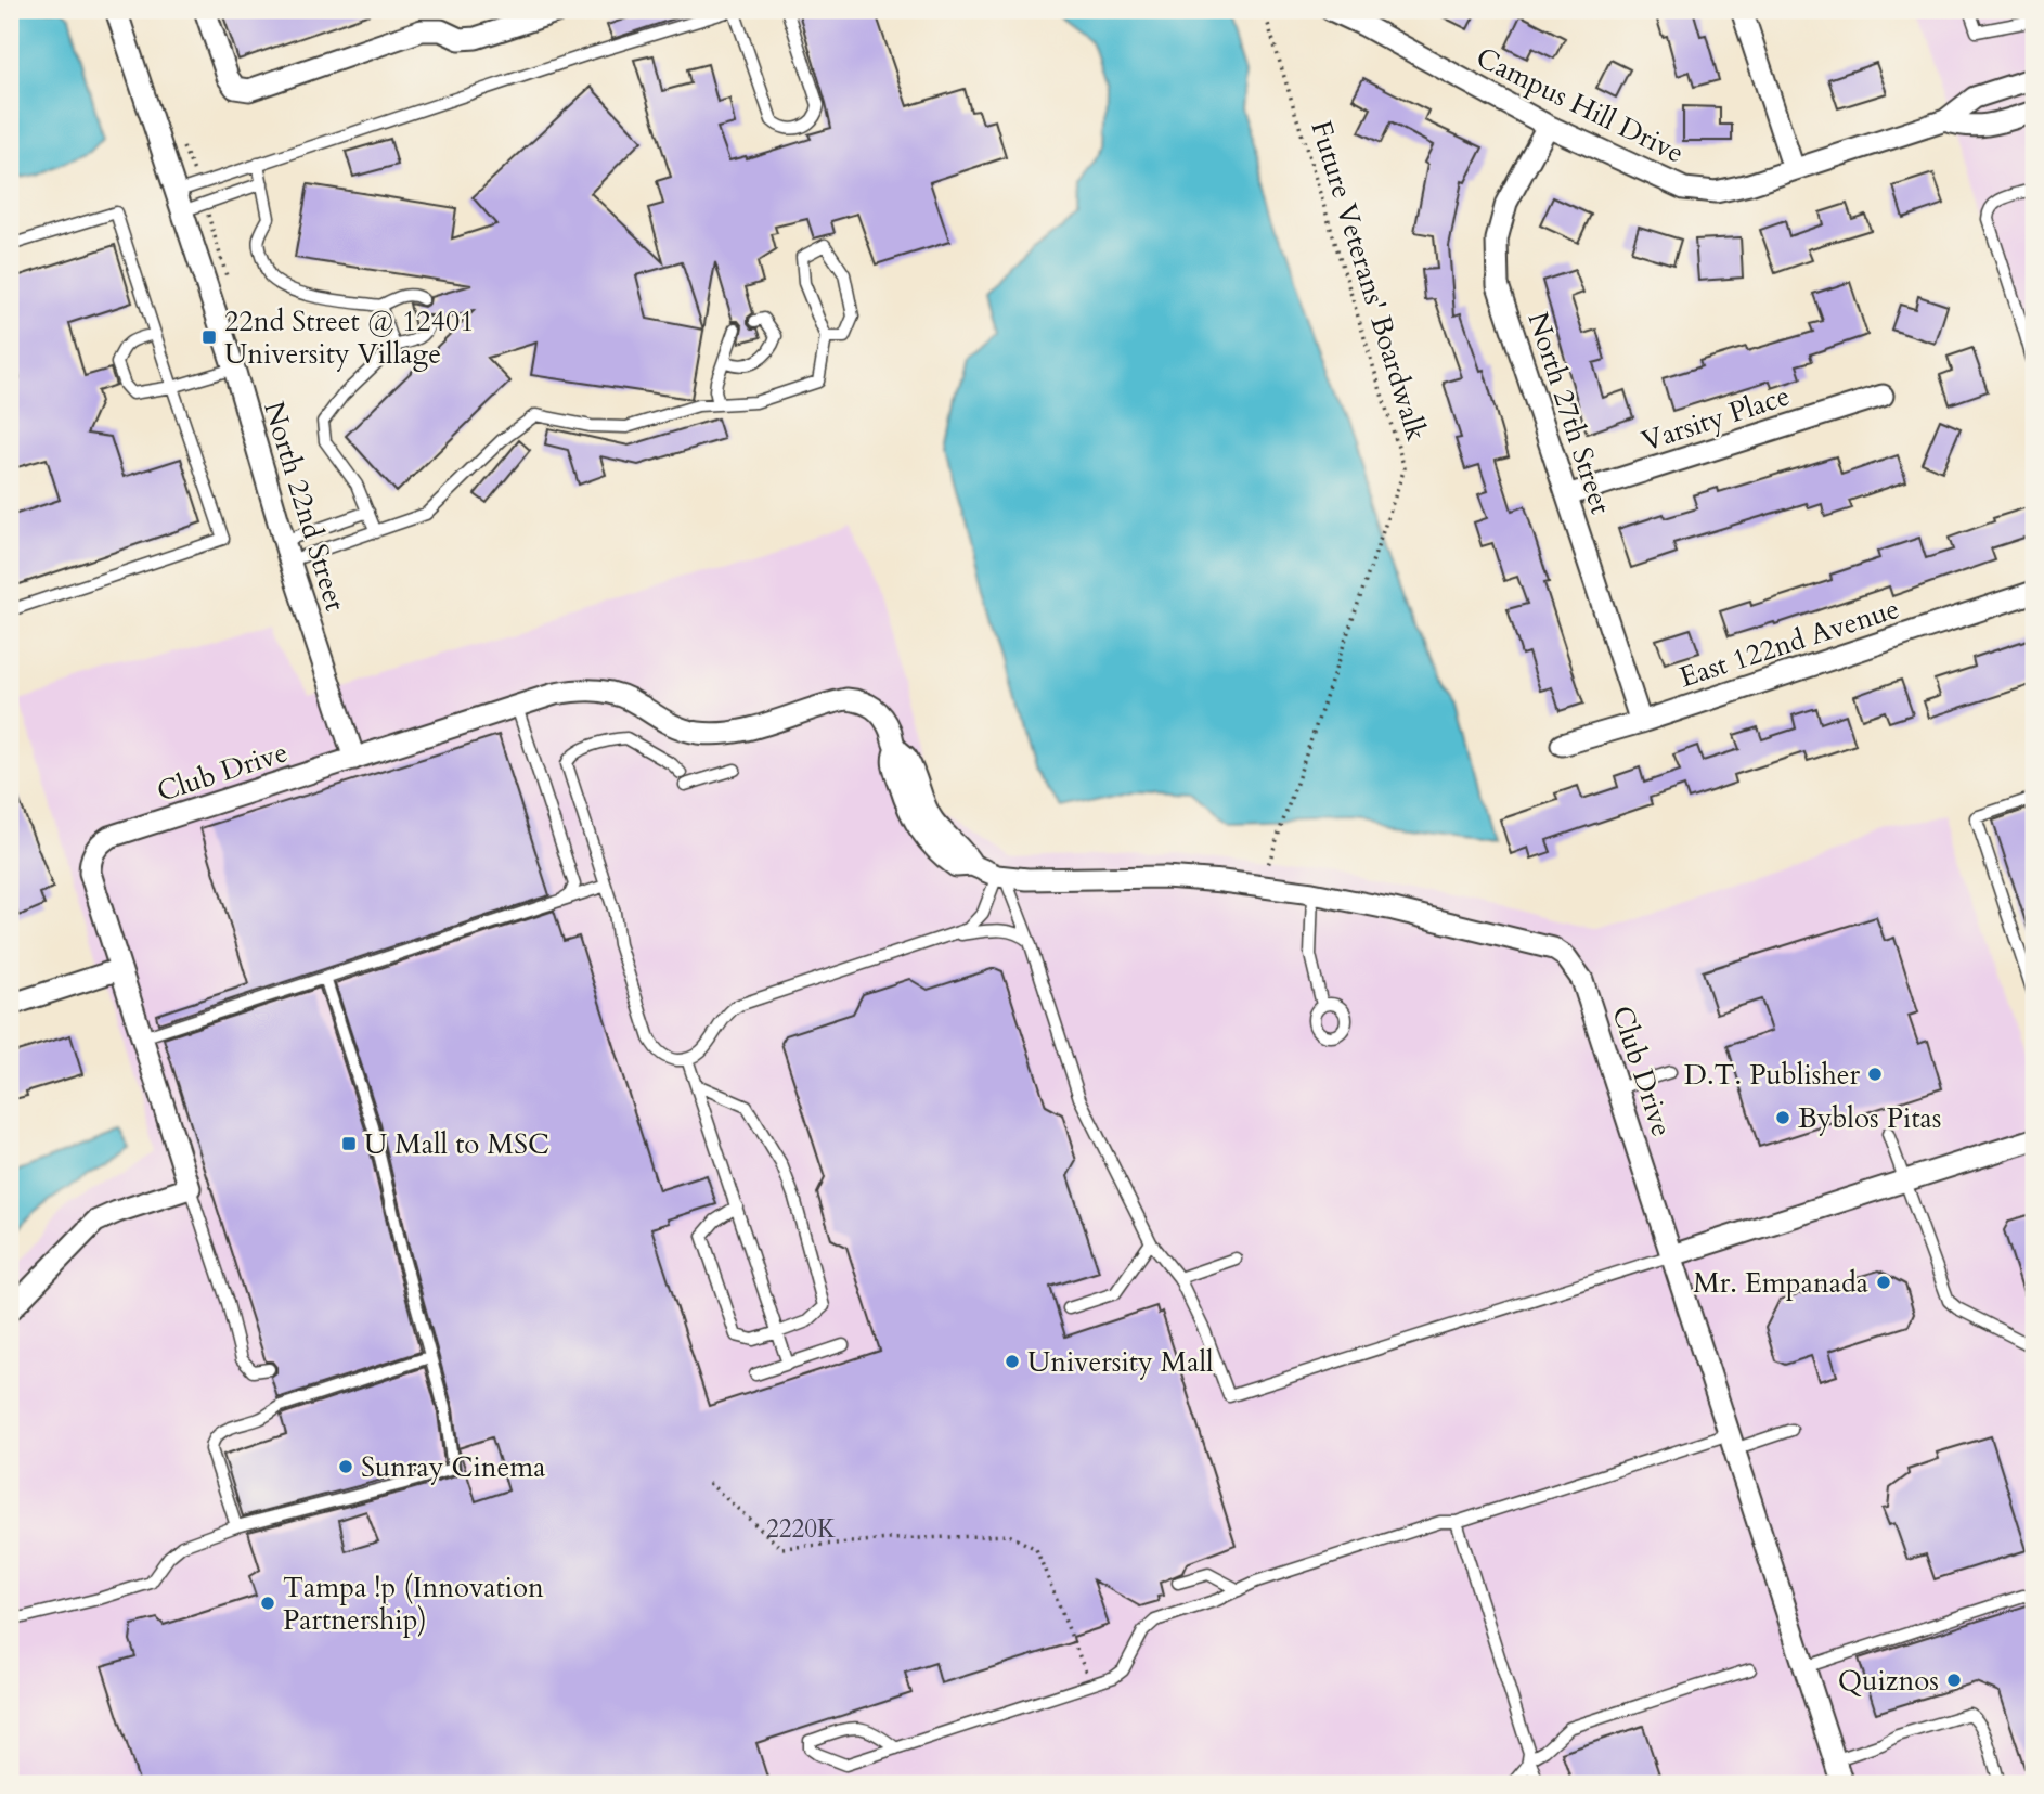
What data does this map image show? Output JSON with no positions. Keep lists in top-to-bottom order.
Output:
{
  "streets": {
    "street": [
      "Campus Hill Drive",
      "North 27th Street",
      "Varsity Place",
      "North 22nd Street",
      "East 122nd Avenue",
      "Club Drive"
    ],
    "path": ["Future Veterans' Boardwalk"]
  },
  "crossings": [
    ["Campus Hill Drive", "North 27th Street"],
    ["North 27th Street", "Varsity Place"],
    ["North 27th Street", "East 122nd Avenue"],
    ["North 22nd Street", "Club Drive"]
  ],
  "places": {
    "transit": ["22nd Street @ 12401 University Village", "U Mall to MSC"],
    "other": [
      "D.T. Publisher",
      "Byblos Pitas",
      "Mr. Empanada",
      "University Mall",
      "Sunray Cinema",
      "Tampa !p (Innovation Partnership)",
      "Quiznos"
    ]
  },
  "house_numbers": ["2220K"]
}
